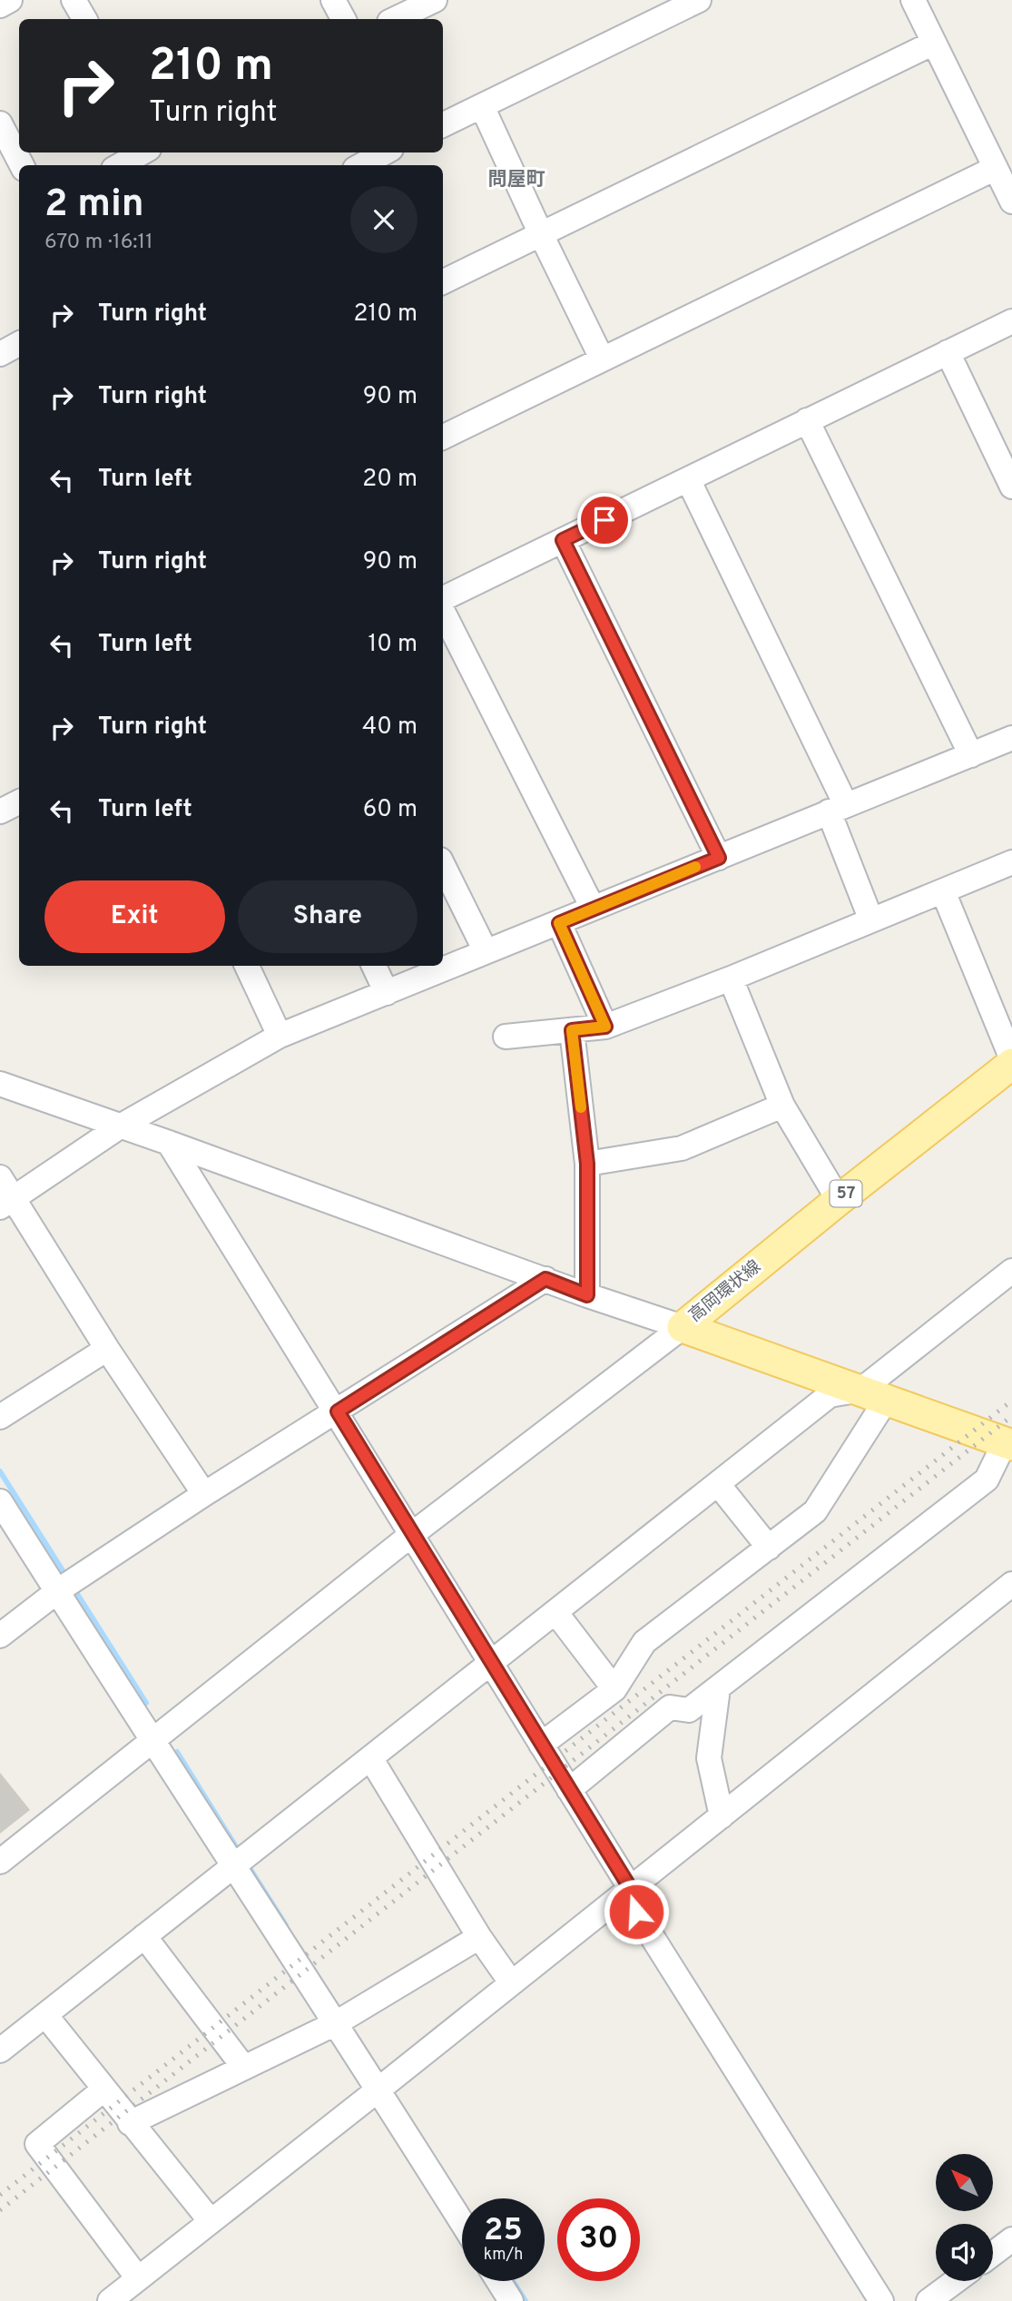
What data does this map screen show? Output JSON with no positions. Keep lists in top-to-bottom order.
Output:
{
  "streets": {
    "main road": ["57", "高岡環状線"]
  },
  "districts": ["問屋町"],
  "north": "top left",
  "page": {
    "turn": ["210 m", "Turn right"],
    "heading": ["2 min", "670 m · 16:11"],
    "list": [
      {
        "name": "Turn right",
        "value": "210 m"
      },
      {
        "name": "Turn right",
        "value": "90 m"
      },
      {
        "name": "Turn left",
        "value": "20 m"
      },
      {
        "name": "Turn right",
        "value": "90 m"
      },
      {
        "name": "Turn left",
        "value": "10 m"
      },
      {
        "name": "Turn right",
        "value": "40 m"
      },
      {
        "name": "Turn left",
        "value": "60 m"
      }
    ],
    "buttons": ["Exit", "Share"],
    "speed": "25 km/h",
    "limit": "30"
  }
}
